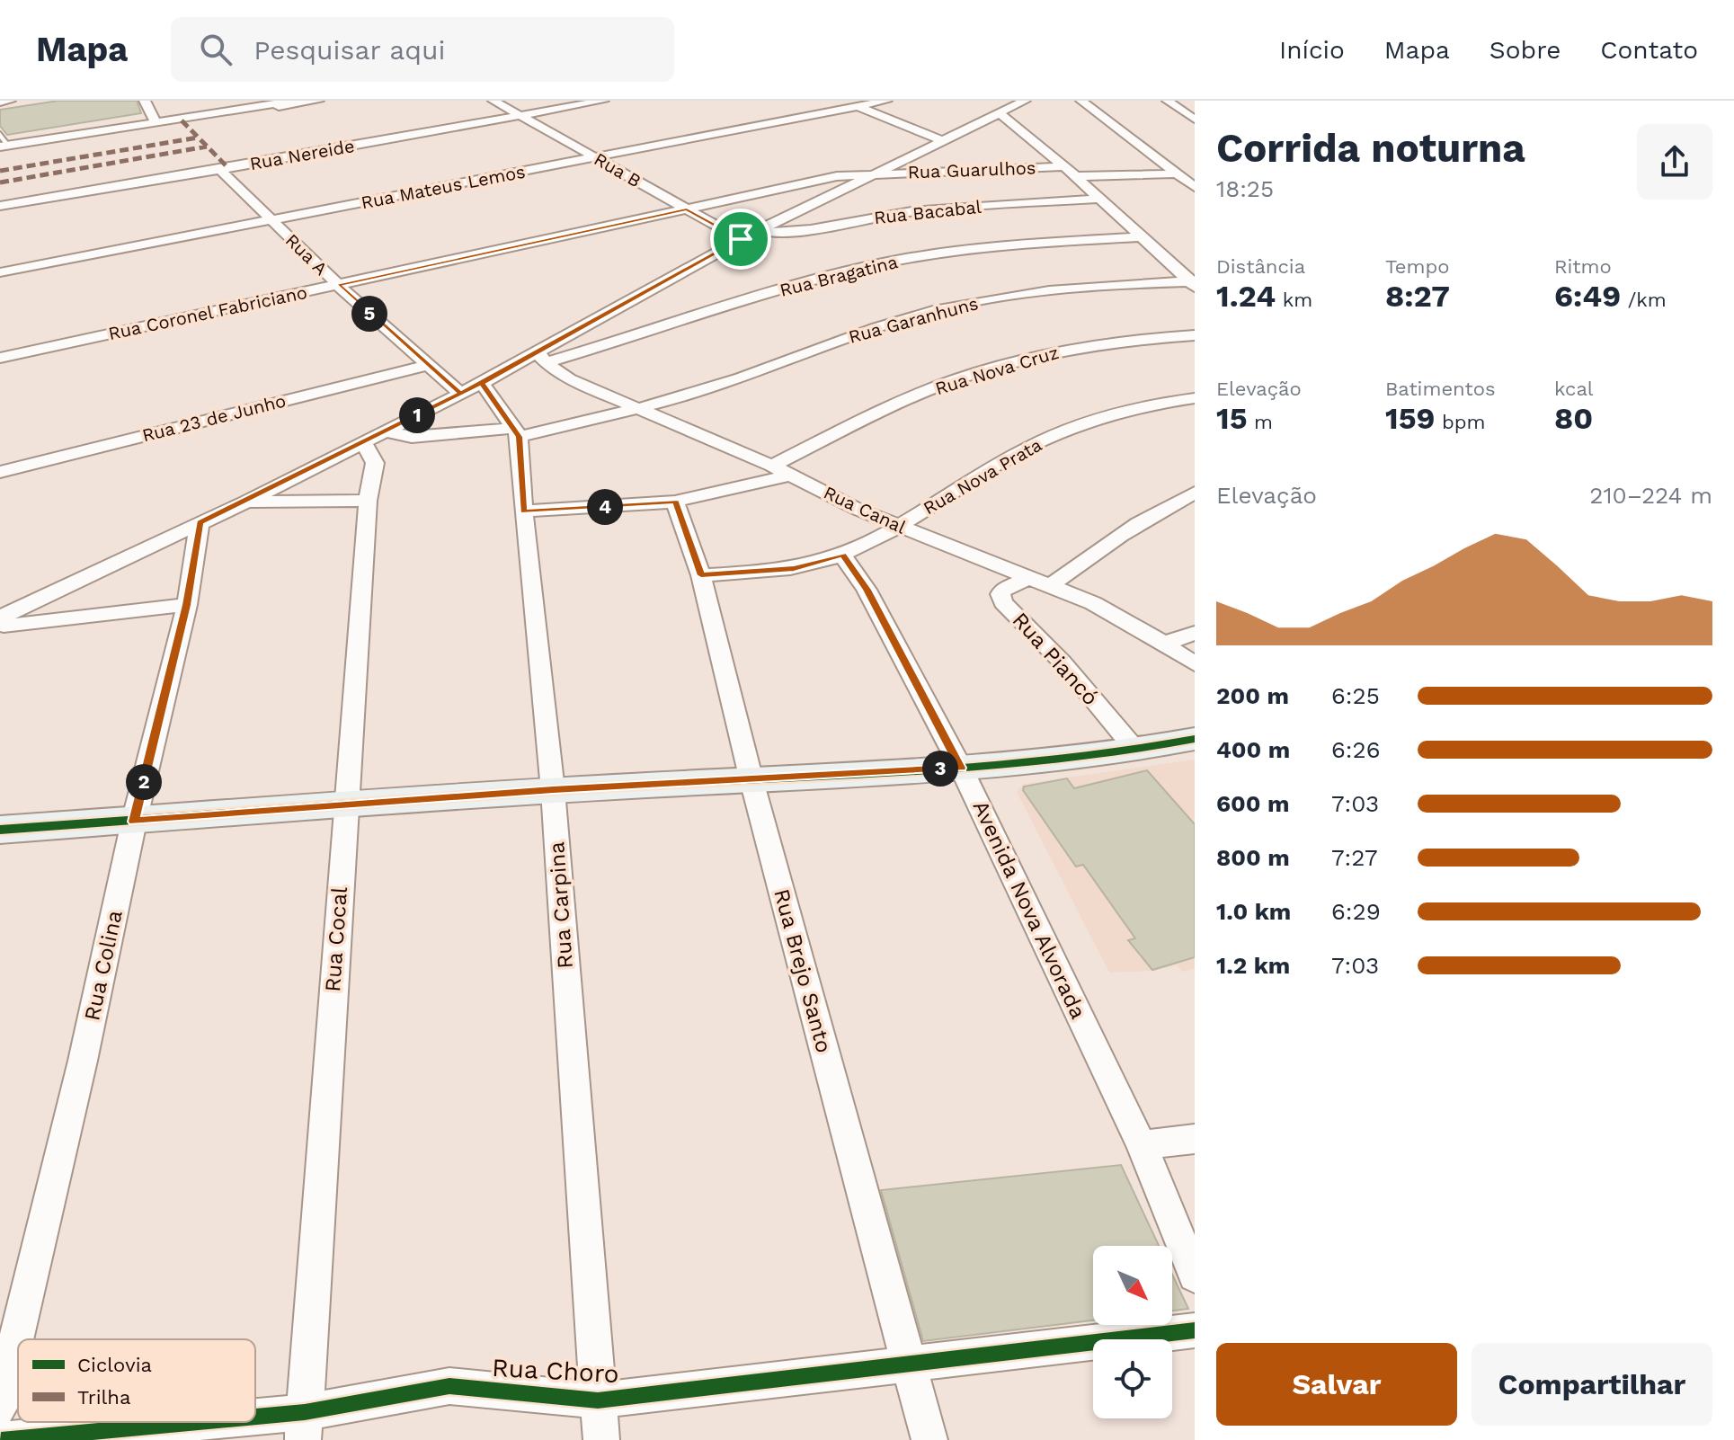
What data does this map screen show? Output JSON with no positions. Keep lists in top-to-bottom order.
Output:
{
  "streets": {
    "street": [
      "Rua Nereide",
      "Rua B",
      "Rua Guarulhos",
      "Rua Mateus Lemos",
      "Rua Bacabal",
      "Rua A",
      "Rua Bragatina",
      "Rua Coronel Fabriciano",
      "Rua Garanhuns",
      "Rua Nova Cruz",
      "Rua 23 de Junho",
      "Rua Nova Prata",
      "Rua Canal",
      "Rua Piancó",
      "Rua Carpina",
      "Avenida Nova Alvorada",
      "Rua Cocal",
      "Rua Colina",
      "Rua Brejo Santo",
      "Rua Choro"
    ]
  },
  "crossings": [
    ["Rua Nereide", "Rua B"],
    ["Rua Nereide", "Rua A"],
    ["Rua B", "Rua Mateus Lemos"],
    ["Rua B", "Rua Coronel Fabriciano"],
    ["Rua Guarulhos", "Rua Coronel Fabriciano"],
    ["Rua Mateus Lemos", "Rua A"],
    ["Rua A", "Rua Coronel Fabriciano"],
    ["Rua A", "Rua 23 de Junho"],
    ["Rua Bragatina", "Rua Canal"],
    ["Rua Garanhuns", "Rua Canal"],
    ["Rua Garanhuns", "Rua Carpina"],
    ["Rua Garanhuns", "Rua Cocal"],
    ["Rua Nova Cruz", "Rua Canal"],
    ["Rua Nova Prata", "Rua Canal"],
    ["Rua Nova Prata", "Avenida Nova Alvorada"],
    ["Rua Nova Prata", "Rua Brejo Santo"],
    ["Rua Canal", "Rua Piancó"],
    ["Rua Carpina", "Rua Choro"],
    ["Rua Cocal", "Rua Choro"],
    ["Rua Brejo Santo", "Rua Choro"]
  ],
  "legend": ["Ciclovia", "Trilha"],
  "north": "bottom right",
  "page": {
    "header": "Mapa",
    "search": "Pesquisar aqui",
    "nav": [
      "Início",
      "Mapa",
      "Sobre",
      "Contato"
    ],
    "heading": ["Corrida noturna", "18:25"],
    "stats": [
      ["Distância", "1.24 km"],
      ["Tempo", "8:27"],
      ["Ritmo", "6:49 /km"],
      ["Elevação", "15 m"],
      ["Batimentos", "159 bpm"],
      ["kcal", "80"]
    ],
    "pins": [
      "5",
      "1",
      "4",
      "3",
      "2"
    ],
    "chart": ["Elevação", "210–224 m"],
    "list": [
      {
        "name": "200 m",
        "note": "6:25"
      },
      {
        "name": "400 m",
        "note": "6:26"
      },
      {
        "name": "600 m",
        "note": "7:03"
      },
      {
        "name": "800 m",
        "note": "7:27"
      },
      {
        "name": "1.0 km",
        "note": "6:29"
      },
      {
        "name": "1.2 km",
        "note": "7:03"
      }
    ],
    "buttons": ["Salvar", "Compartilhar"]
  }
}
